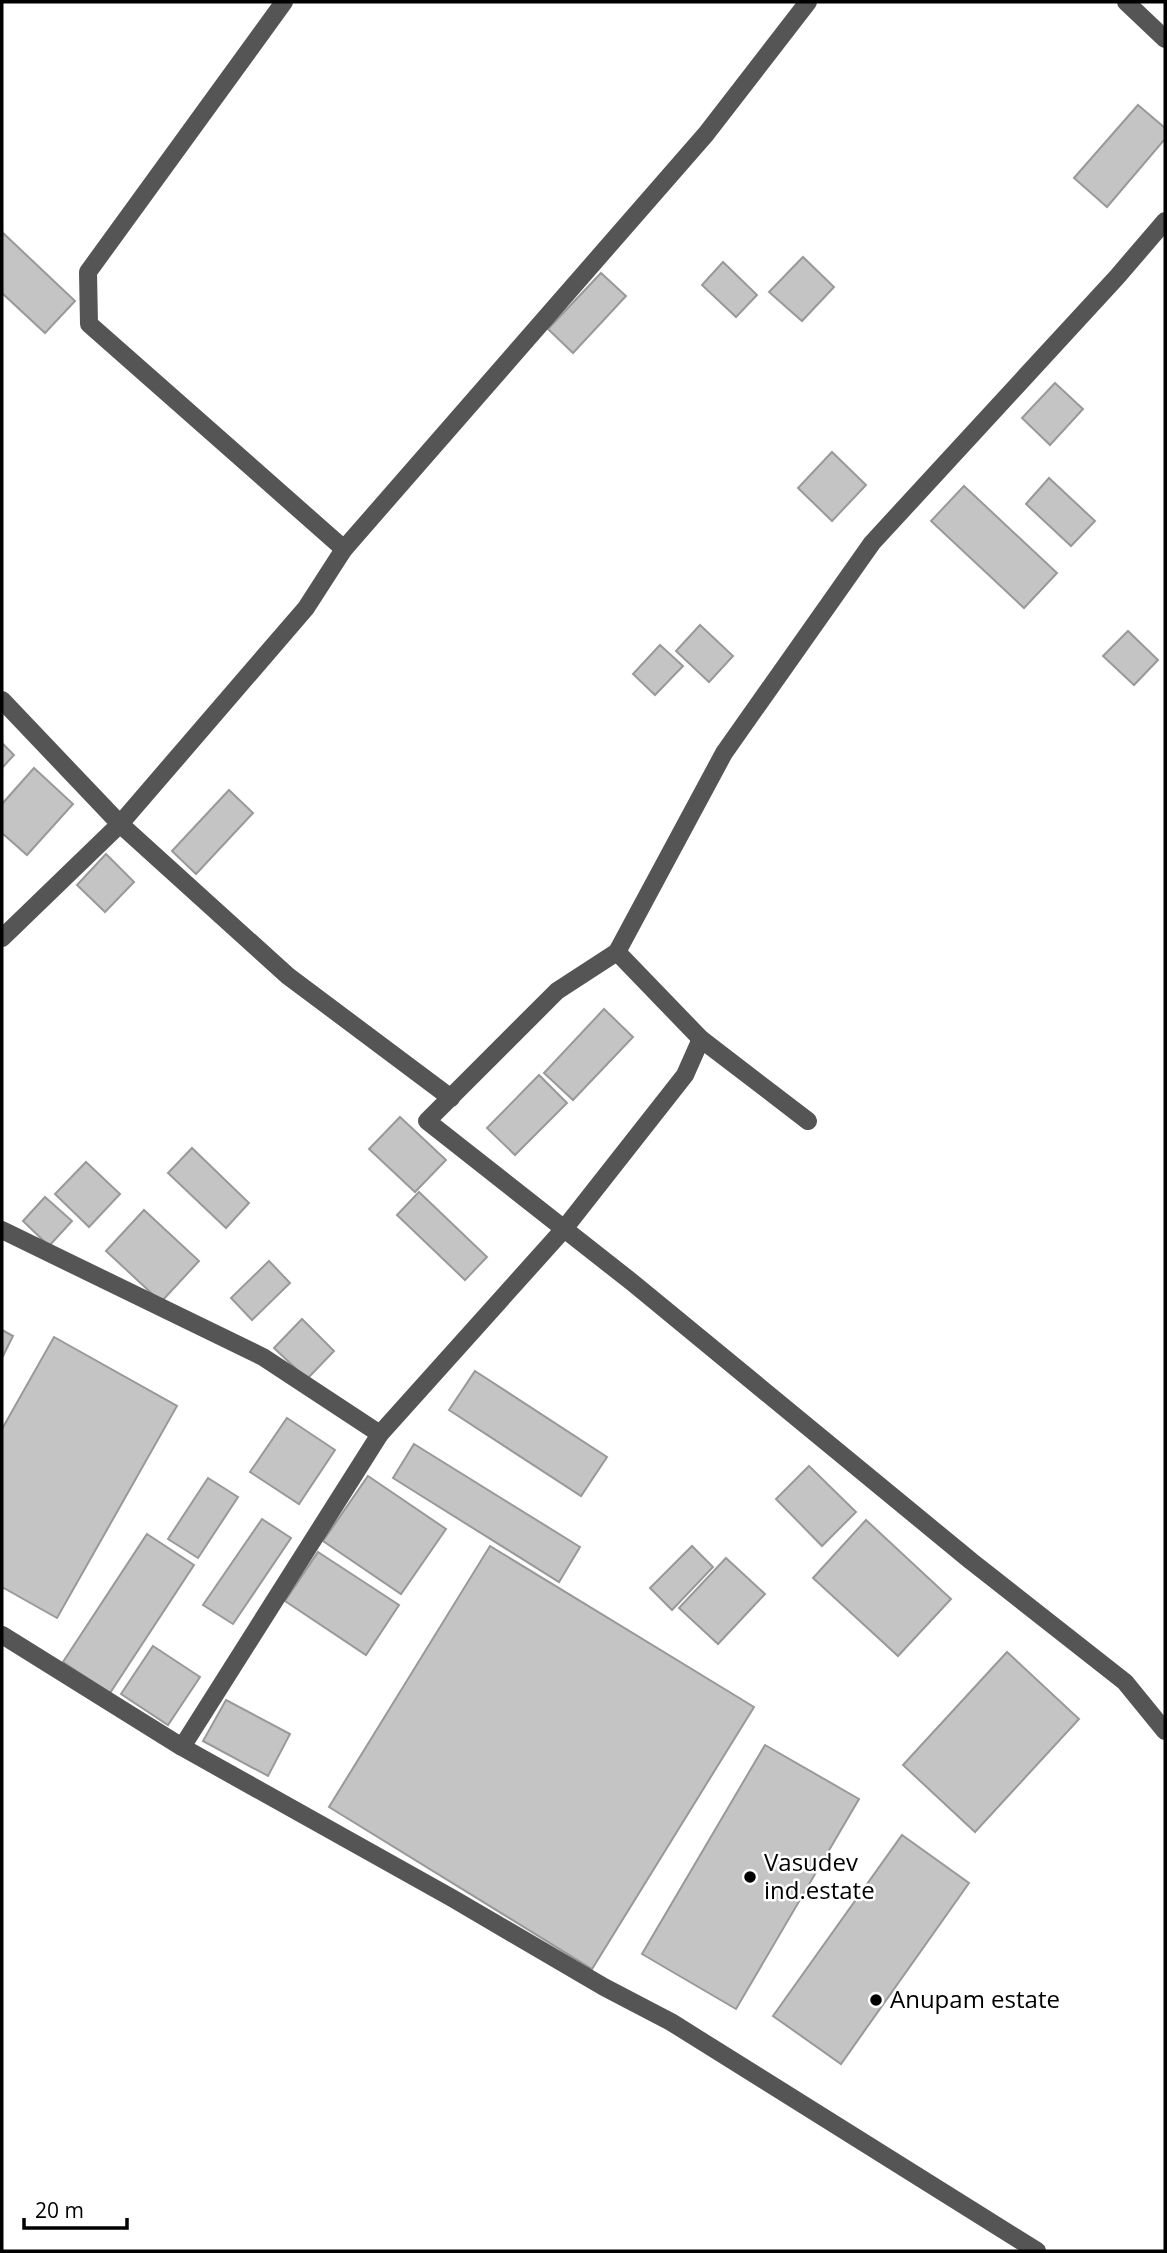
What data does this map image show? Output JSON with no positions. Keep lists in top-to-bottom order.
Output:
{
  "places": ["Vasudev ind.estate", "Anupam estate"],
  "scale_bar": "20 m"
}
